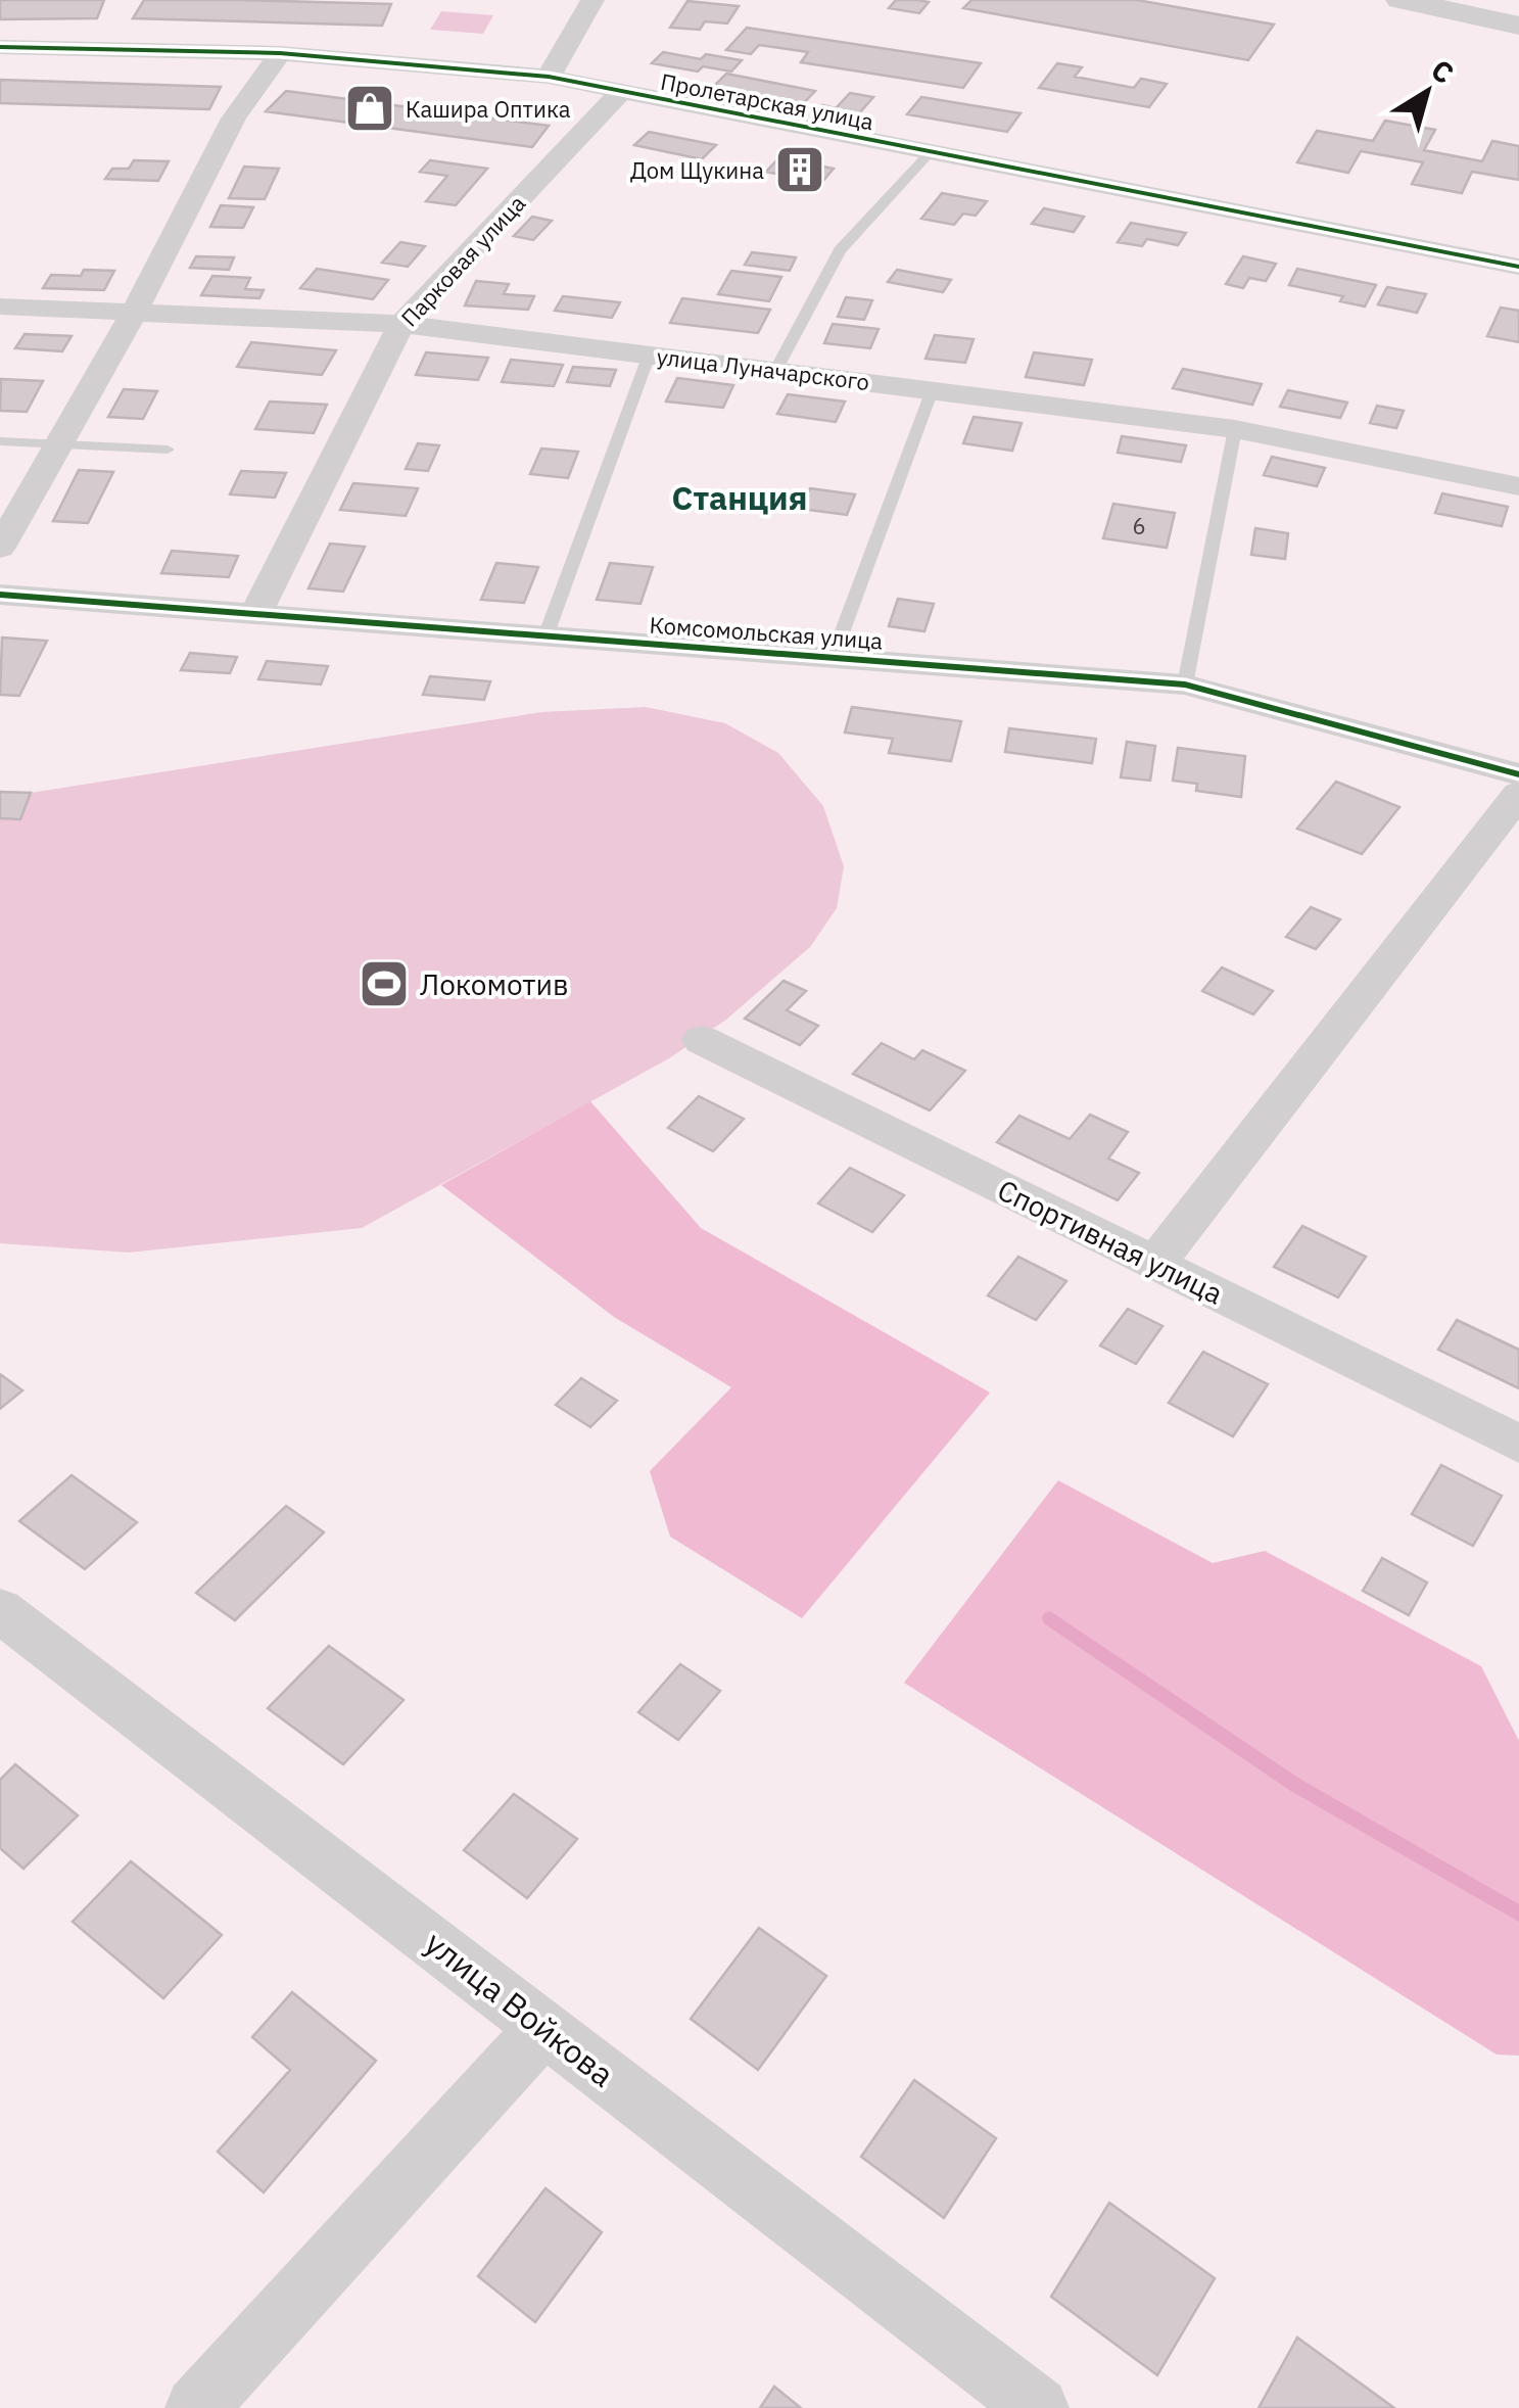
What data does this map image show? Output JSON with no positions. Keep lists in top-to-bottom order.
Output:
{
  "streets": {
    "street": [
      "Пролетарская улица",
      "Парковая улица",
      "улица Луначарского",
      "Комсомольская улица",
      "Спортивная улица",
      "улица Войкова"
    ]
  },
  "crossings": [
    ["Пролетарская улица", "Парковая улица"],
    ["Парковая улица", "улица Луначарского"],
    ["Парковая улица", "Комсомольская улица"]
  ],
  "districts": ["Станция"],
  "places": {
    "shop": ["Кашира Оптика"],
    "building": ["Дом Щукина"],
    "sports": ["Локомотив"]
  },
  "house_numbers": ["6"],
  "north": "top right"
}
